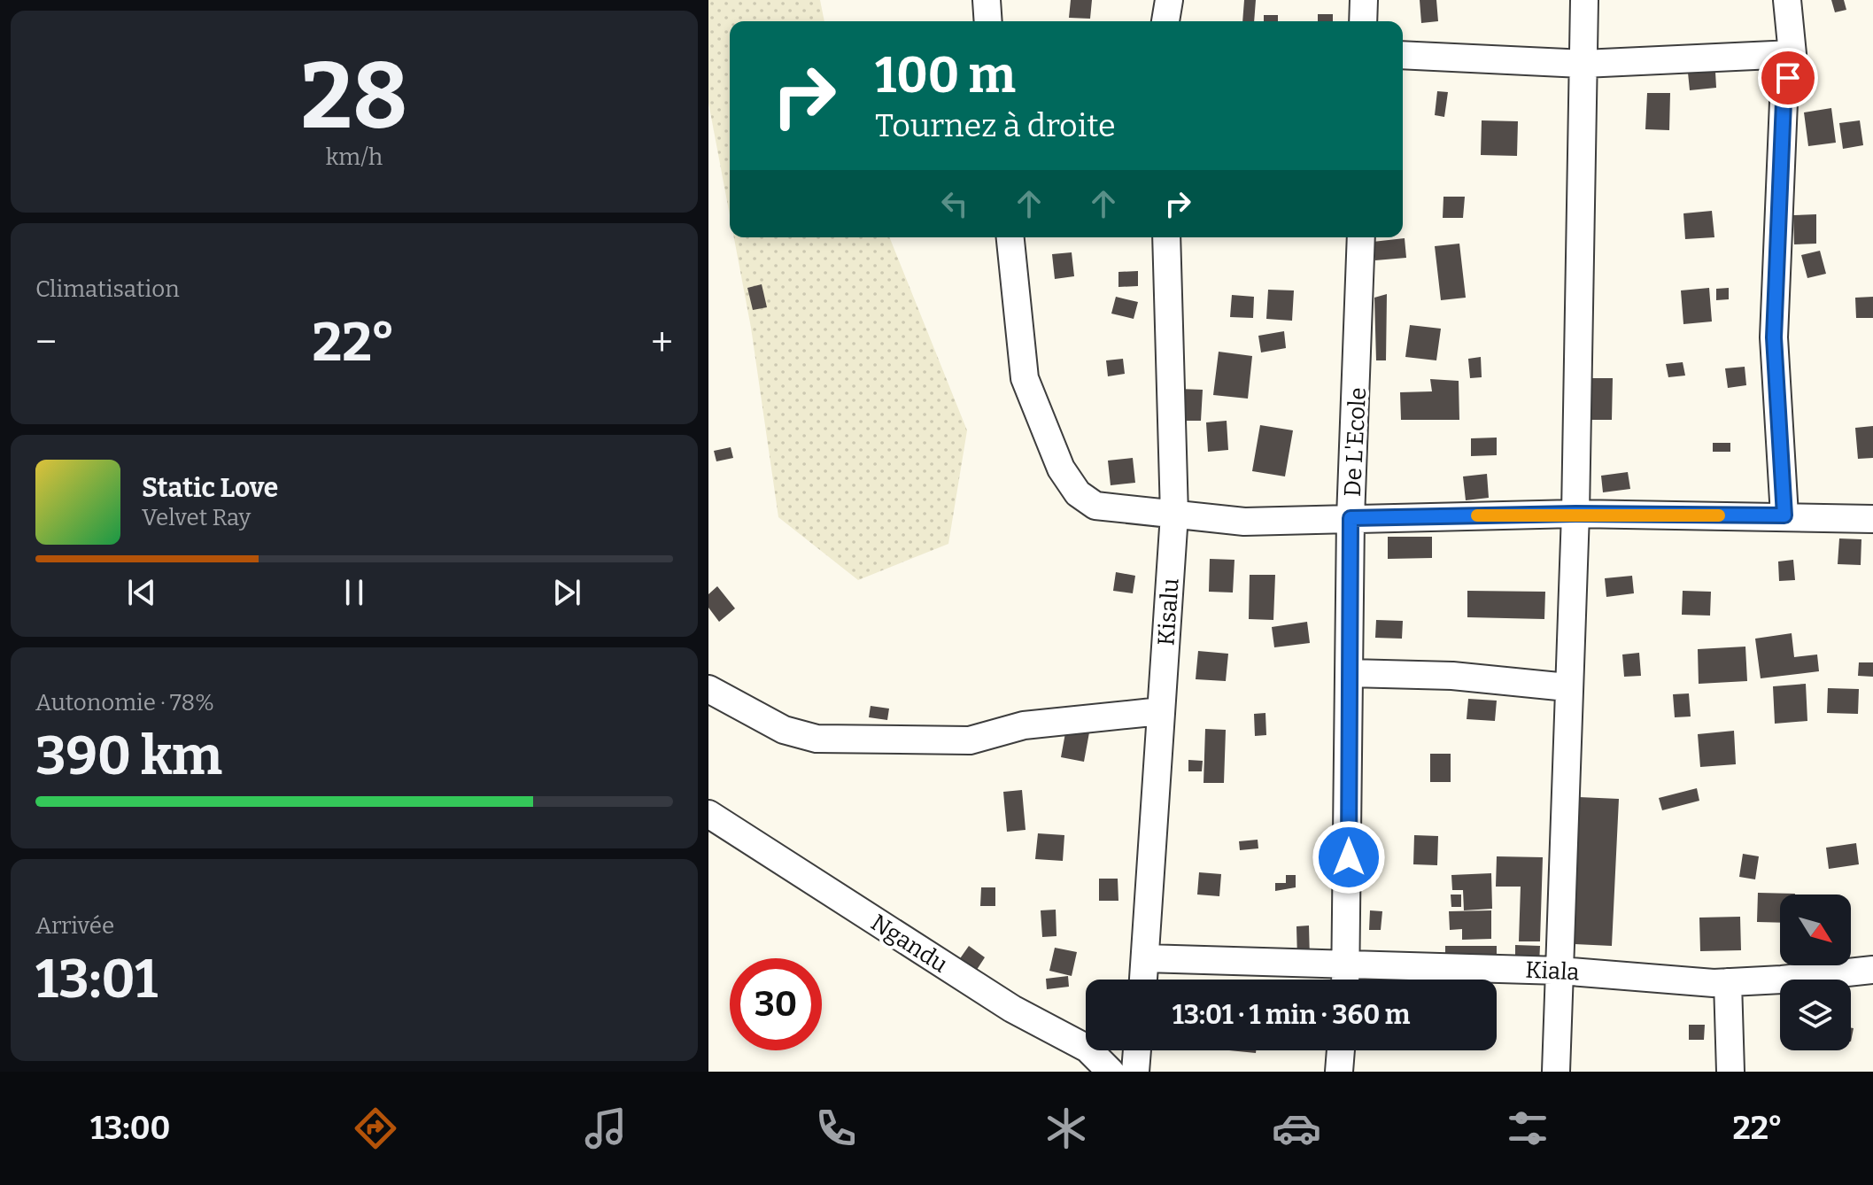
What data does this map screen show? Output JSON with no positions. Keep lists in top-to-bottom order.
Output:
{
  "streets": {
    "street": [
      "De L'Ecole",
      "Kisalu",
      "Ngandu",
      "Kiala"
    ]
  },
  "crossings": [
    ["De L'Ecole", "Kiala"],
    ["Kisalu", "Kiala"]
  ],
  "north": "bottom right",
  "page": {
    "tile": [
      ["28", "km/h"],
      "Climatisation",
      ["Autonomie · 78%", "390 km"],
      ["Arrivée", "13:01"]
    ],
    "turn": ["100 m", "Tournez à droite"],
    "heat": ["−", "22°", "+"],
    "song": ["Static Love", "Velvet Ray"],
    "limit": "30",
    "trip": "13:01 · 1 min · 360 m",
    "tabs": ["13:00", "22°"]
  }
}
